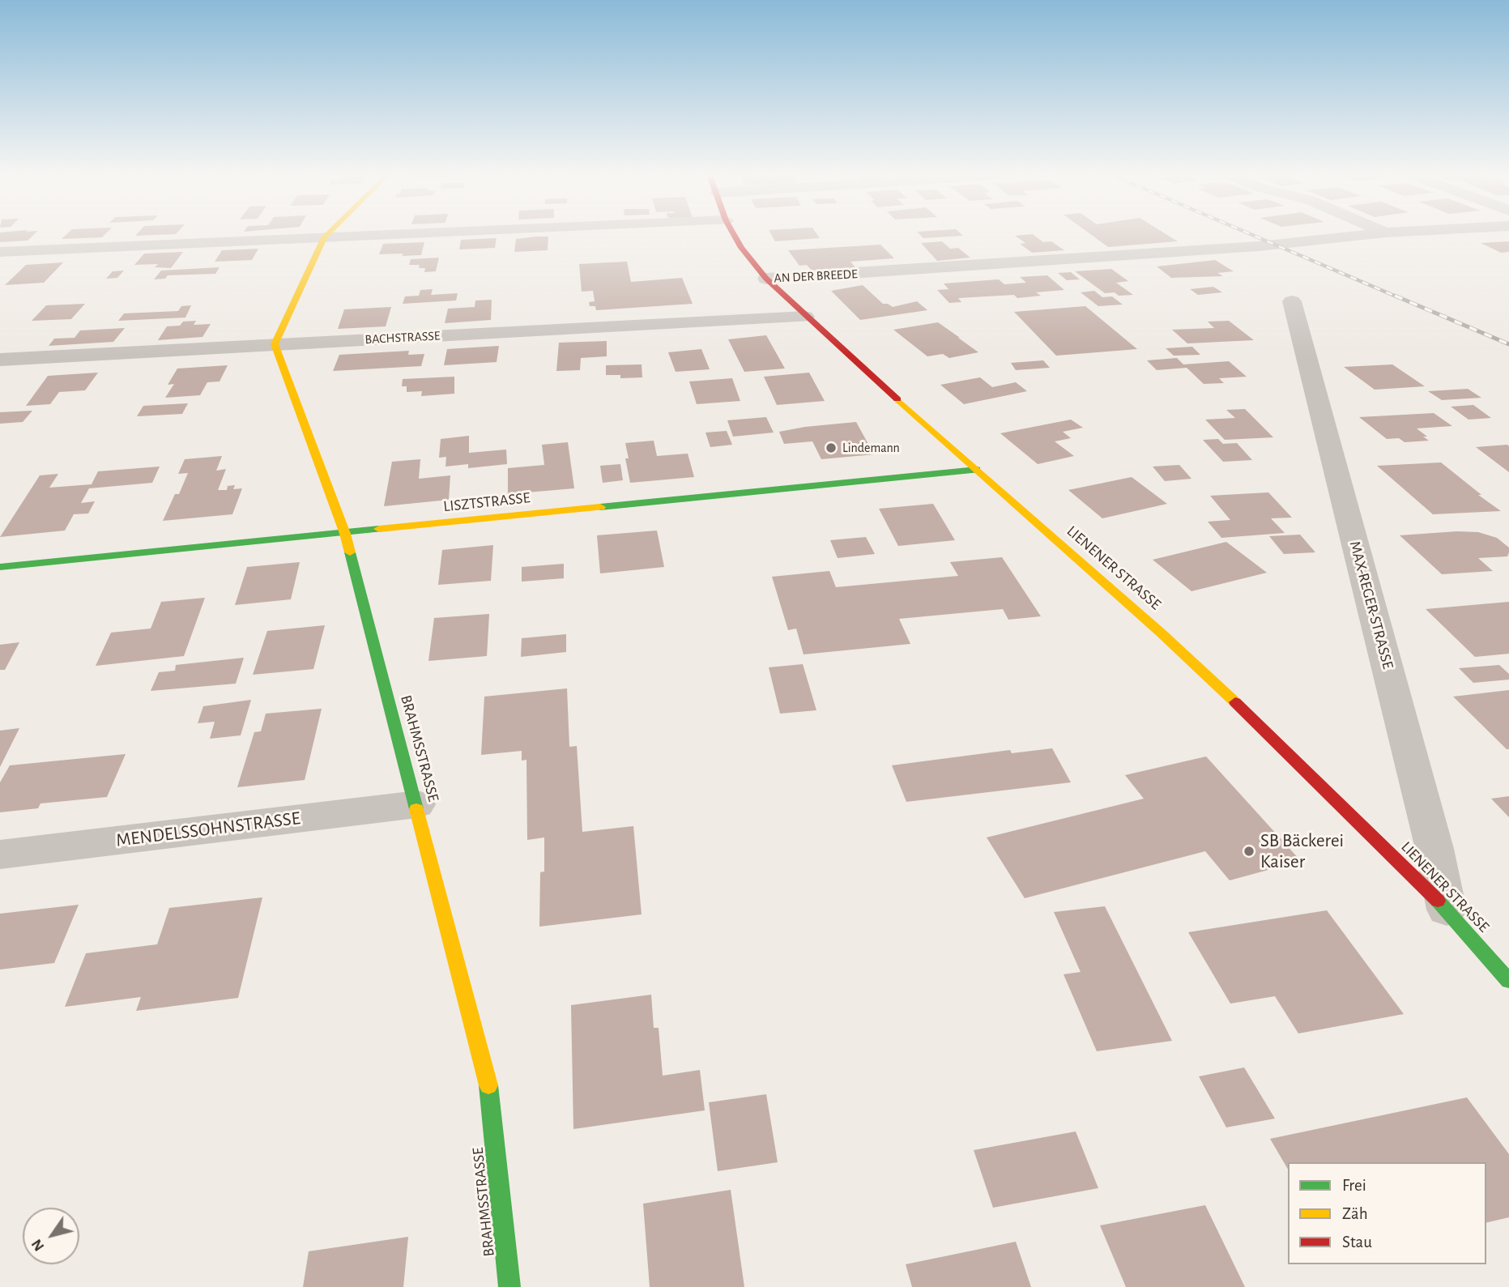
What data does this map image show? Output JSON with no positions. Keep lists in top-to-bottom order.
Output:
{
  "streets": {
    "street": [
      "AN DER BREEDE",
      "BACHSTRASSE",
      "LISZTSTRASSE",
      "LIENENER STRASSE",
      "MAX-REGER-STRASSE",
      "BRAHMSSTRASSE",
      "MENDELSSOHNSTRASSE"
    ]
  },
  "crossings": [
    ["AN DER BREEDE", "LIENENER STRASSE"],
    ["BACHSTRASSE", "LIENENER STRASSE"],
    ["BACHSTRASSE", "BRAHMSSTRASSE"],
    ["LISZTSTRASSE", "LIENENER STRASSE"],
    ["LISZTSTRASSE", "BRAHMSSTRASSE"],
    ["LIENENER STRASSE", "MAX-REGER-STRASSE"],
    ["BRAHMSSTRASSE", "MENDELSSOHNSTRASSE"]
  ],
  "places": ["Lindemann", "SB Bäckerei Kaiser"],
  "legend": ["Frei", "Zäh", "Stau"],
  "north": "bottom left"
}
